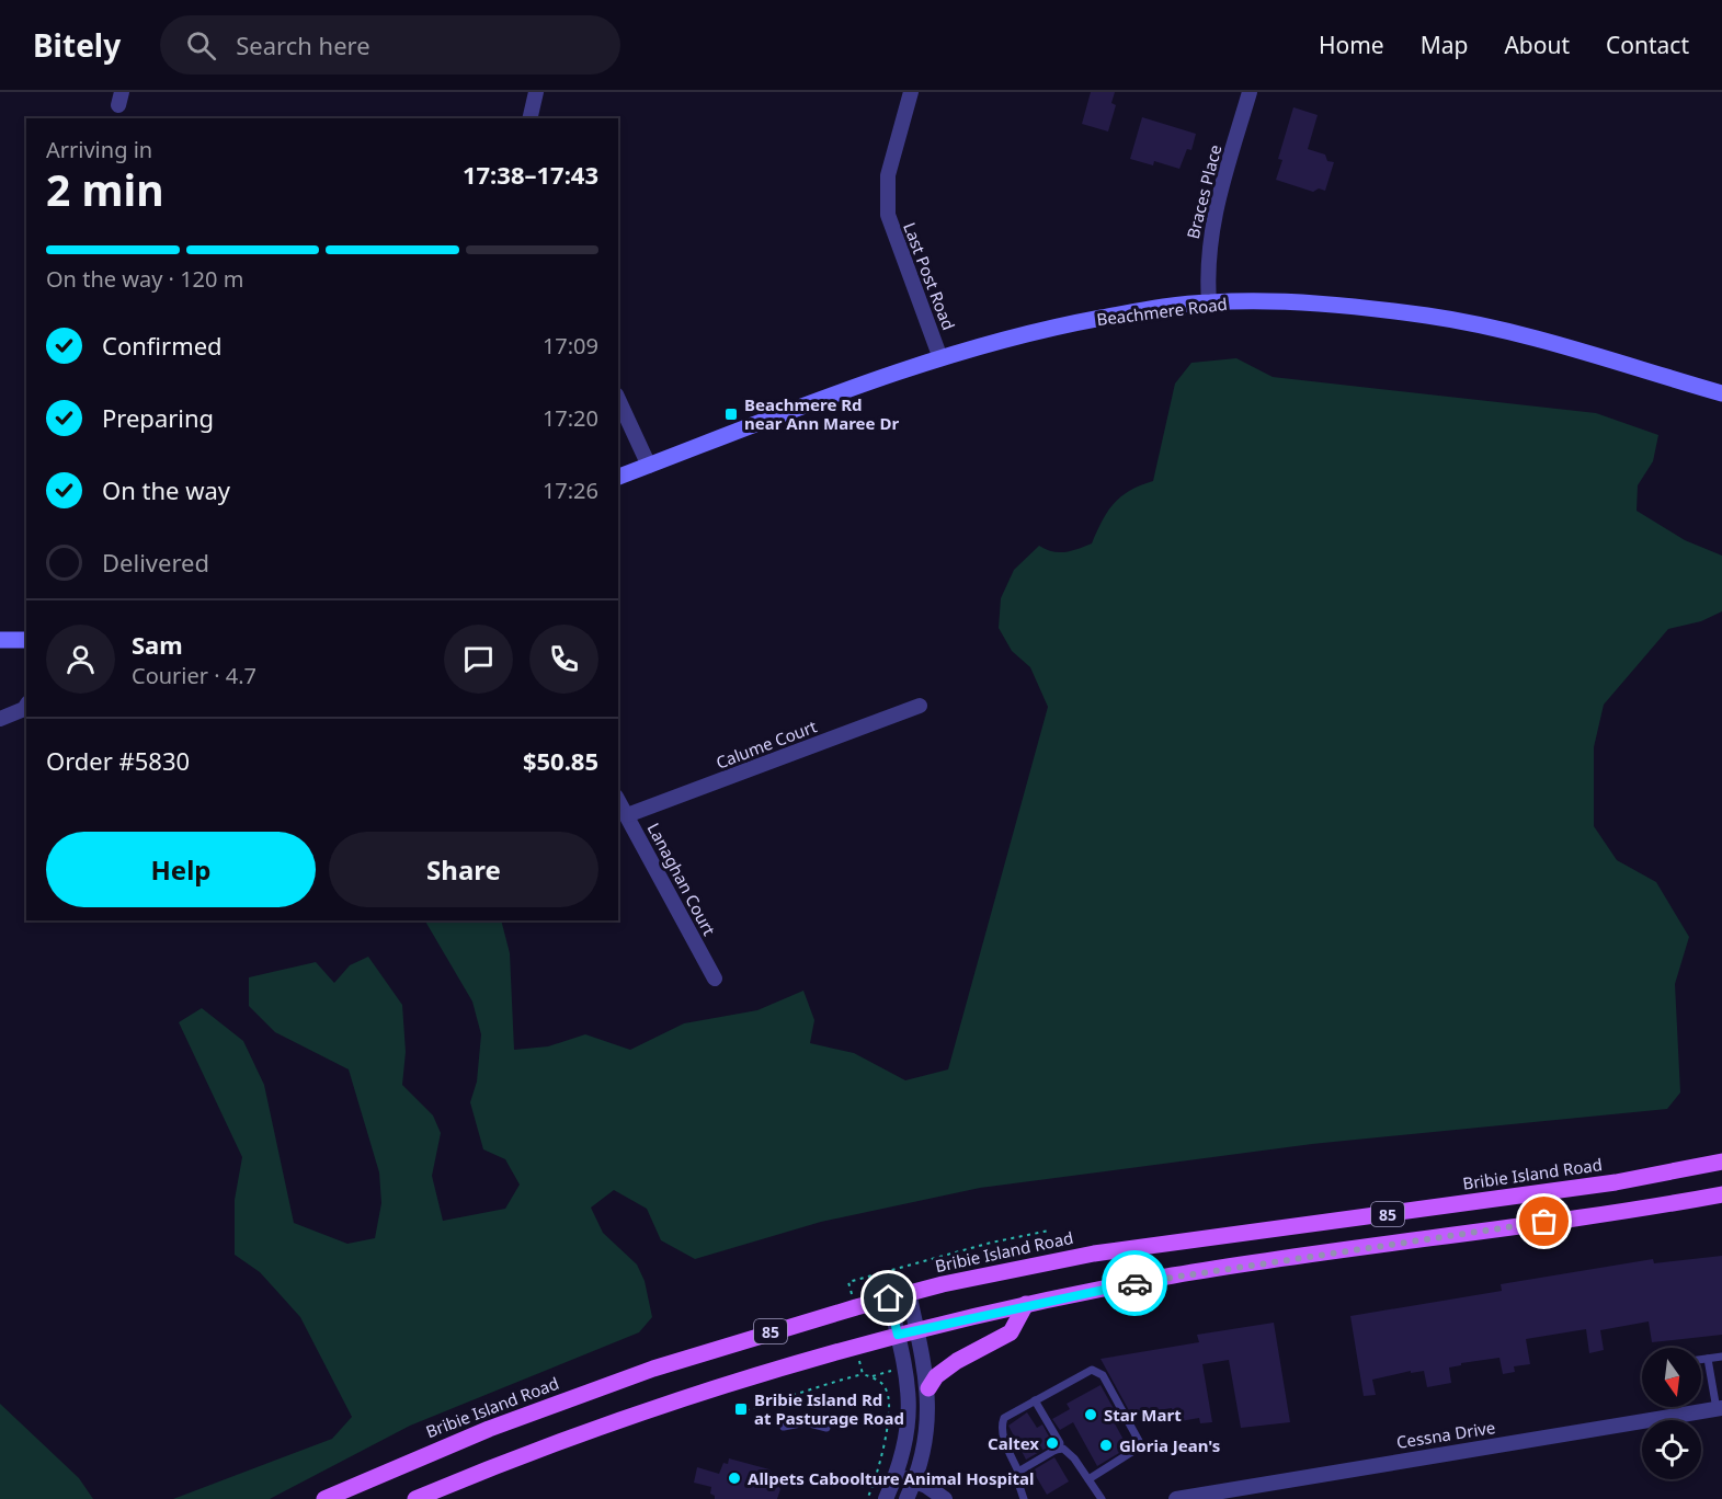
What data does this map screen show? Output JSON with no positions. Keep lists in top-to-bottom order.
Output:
{
  "streets": {
    "main road": ["Beachmere Road", "Bribie Island Road", "85"],
    "street": [
      "Braces Place",
      "Last Post Road",
      "Calume Court",
      "Lanaghan Court",
      "Cessna Drive"
    ]
  },
  "crossings": [
    ["Braces Place", "Beachmere Road"],
    ["Last Post Road", "Beachmere Road"],
    ["Calume Court", "Lanaghan Court"]
  ],
  "places": {
    "transit": ["Beachmere Rd near Ann Maree Dr", "Bribie Island Rd at Pasturage Road"],
    "other": [
      "Star Mart",
      "Caltex",
      "Gloria Jean's",
      "Allpets Caboolture Animal Hospital"
    ]
  },
  "north": "bottom",
  "page": {
    "header": "Bitely",
    "search": "Search here",
    "nav": [
      "Home",
      "Map",
      "About",
      "Contact"
    ],
    "heading": ["2 min", "Arriving in", "17:38–17:43"],
    "panel": [
      "Sam",
      "Courier · 4.7",
      "Order #5830",
      "$50.85"
    ],
    "bar": "On the way · 120 m",
    "list": [
      ["Confirmed", "17:09"],
      ["Preparing", "17:20"],
      ["On the way", "17:26"],
      "Delivered"
    ],
    "buttons": ["Help", "Share"]
  }
}
